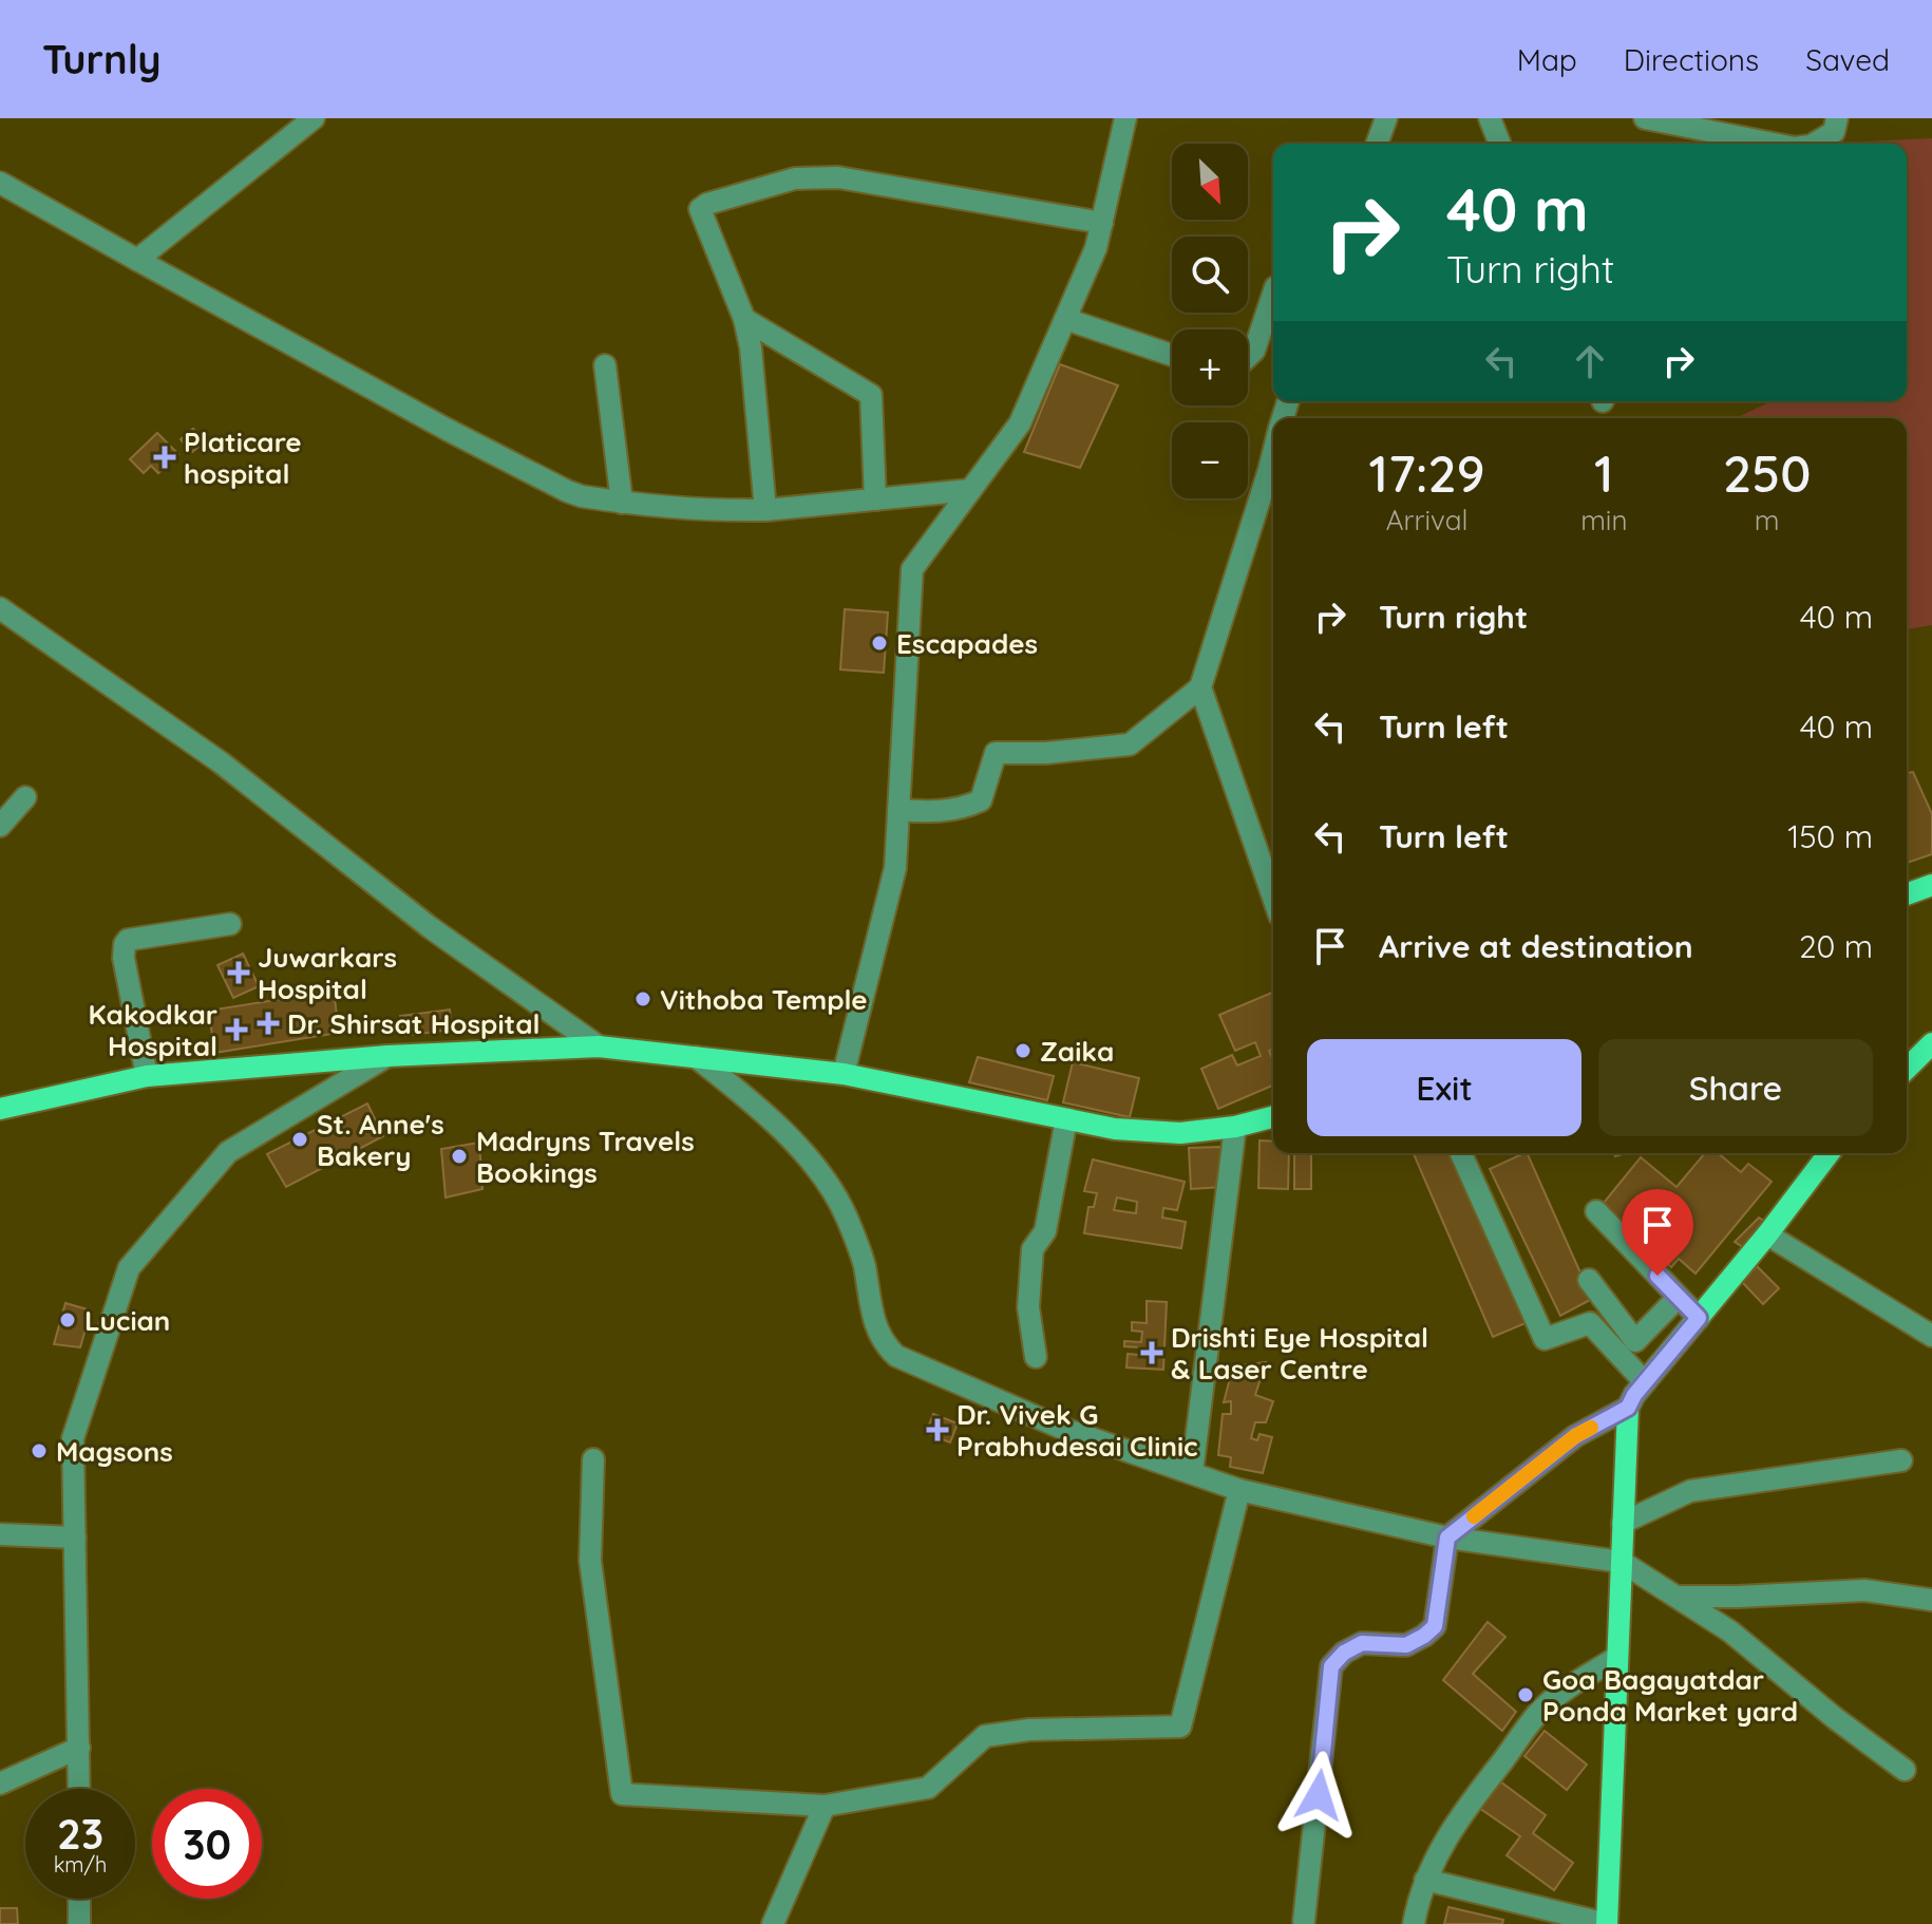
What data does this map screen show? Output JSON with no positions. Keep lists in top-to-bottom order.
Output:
{
  "places": {
    "health": [
      "Platicare hospital",
      "Juwarkars Hospital",
      "Dr. Shirsat Hospital",
      "Kakodkar Hospital",
      "Drishti Eye Hospital & Laser Centre",
      "Dr. Vivek G Prabhudesai Clinic"
    ],
    "other": [
      "Escapades",
      "Vithoba Temple",
      "Zaika",
      "St. Anne's Bakery",
      "Madryns Travels Bookings",
      "Lucian",
      "Magsons",
      "Goa Bagayatdar Ponda Market yard"
    ]
  },
  "north": "bottom right",
  "page": {
    "header": "Turnly",
    "nav": ["Map", "Directions", "Saved"],
    "map_buttons": ["+", "−"],
    "turn": ["40 m", "Turn right"],
    "eta": [
      "17:29",
      "Arrival",
      "1",
      "min",
      "250",
      "m"
    ],
    "list": [
      {
        "name": "Turn right",
        "value": "40 m"
      },
      {
        "name": "Turn left",
        "value": "40 m"
      },
      {
        "name": "Turn left",
        "value": "150 m"
      },
      {
        "name": "Arrive at destination",
        "value": "20 m"
      }
    ],
    "buttons": ["Exit", "Share"],
    "speed": "23 km/h",
    "limit": "30"
  }
}
